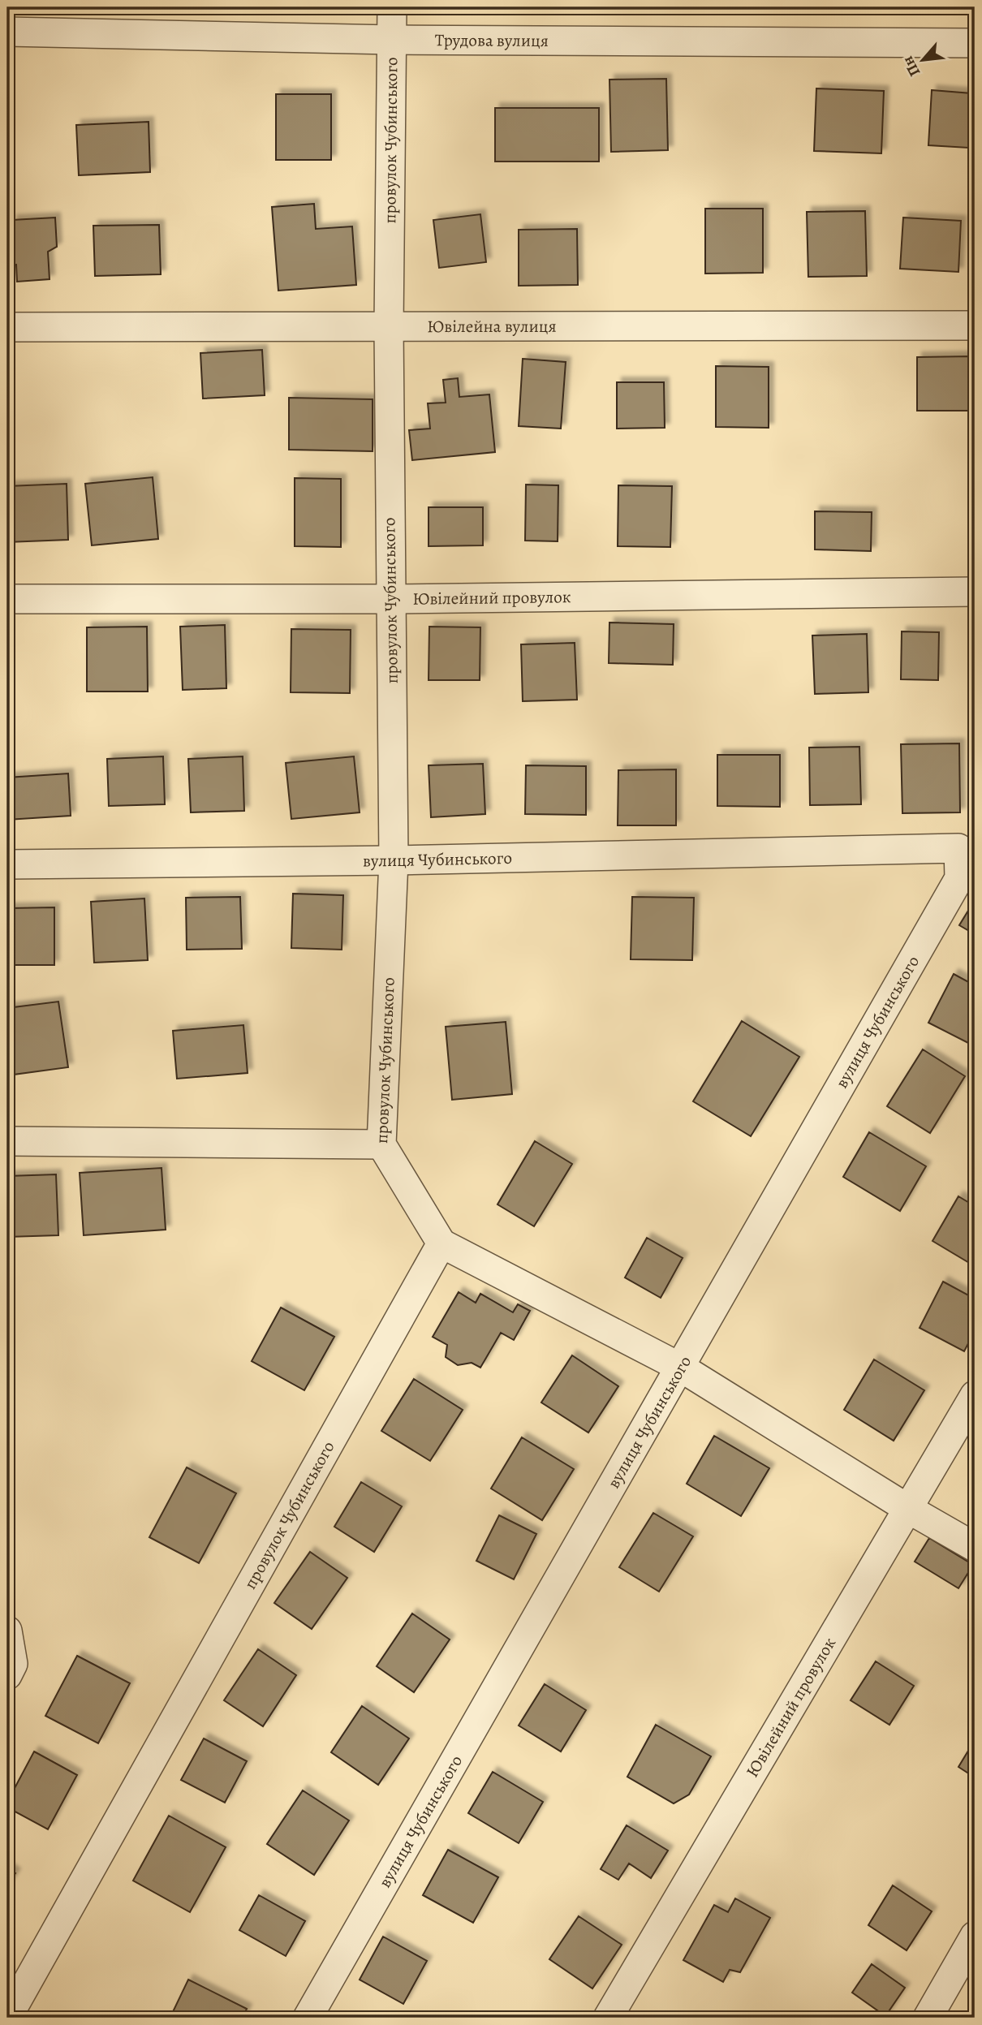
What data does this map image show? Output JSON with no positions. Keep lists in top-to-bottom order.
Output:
{
  "streets": {
    "street": [
      "Трудова вулиця",
      "провулок Чубинського",
      "Ювілейна вулиця",
      "Ювілейний провулок",
      "вулиця Чубинського"
    ]
  },
  "crossings": [
    ["Трудова вулиця", "провулок Чубинського"],
    ["провулок Чубинського", "Ювілейна вулиця"],
    ["провулок Чубинського", "Ювілейний провулок"],
    ["провулок Чубинського", "вулиця Чубинського"]
  ],
  "north": "bottom left"
}
